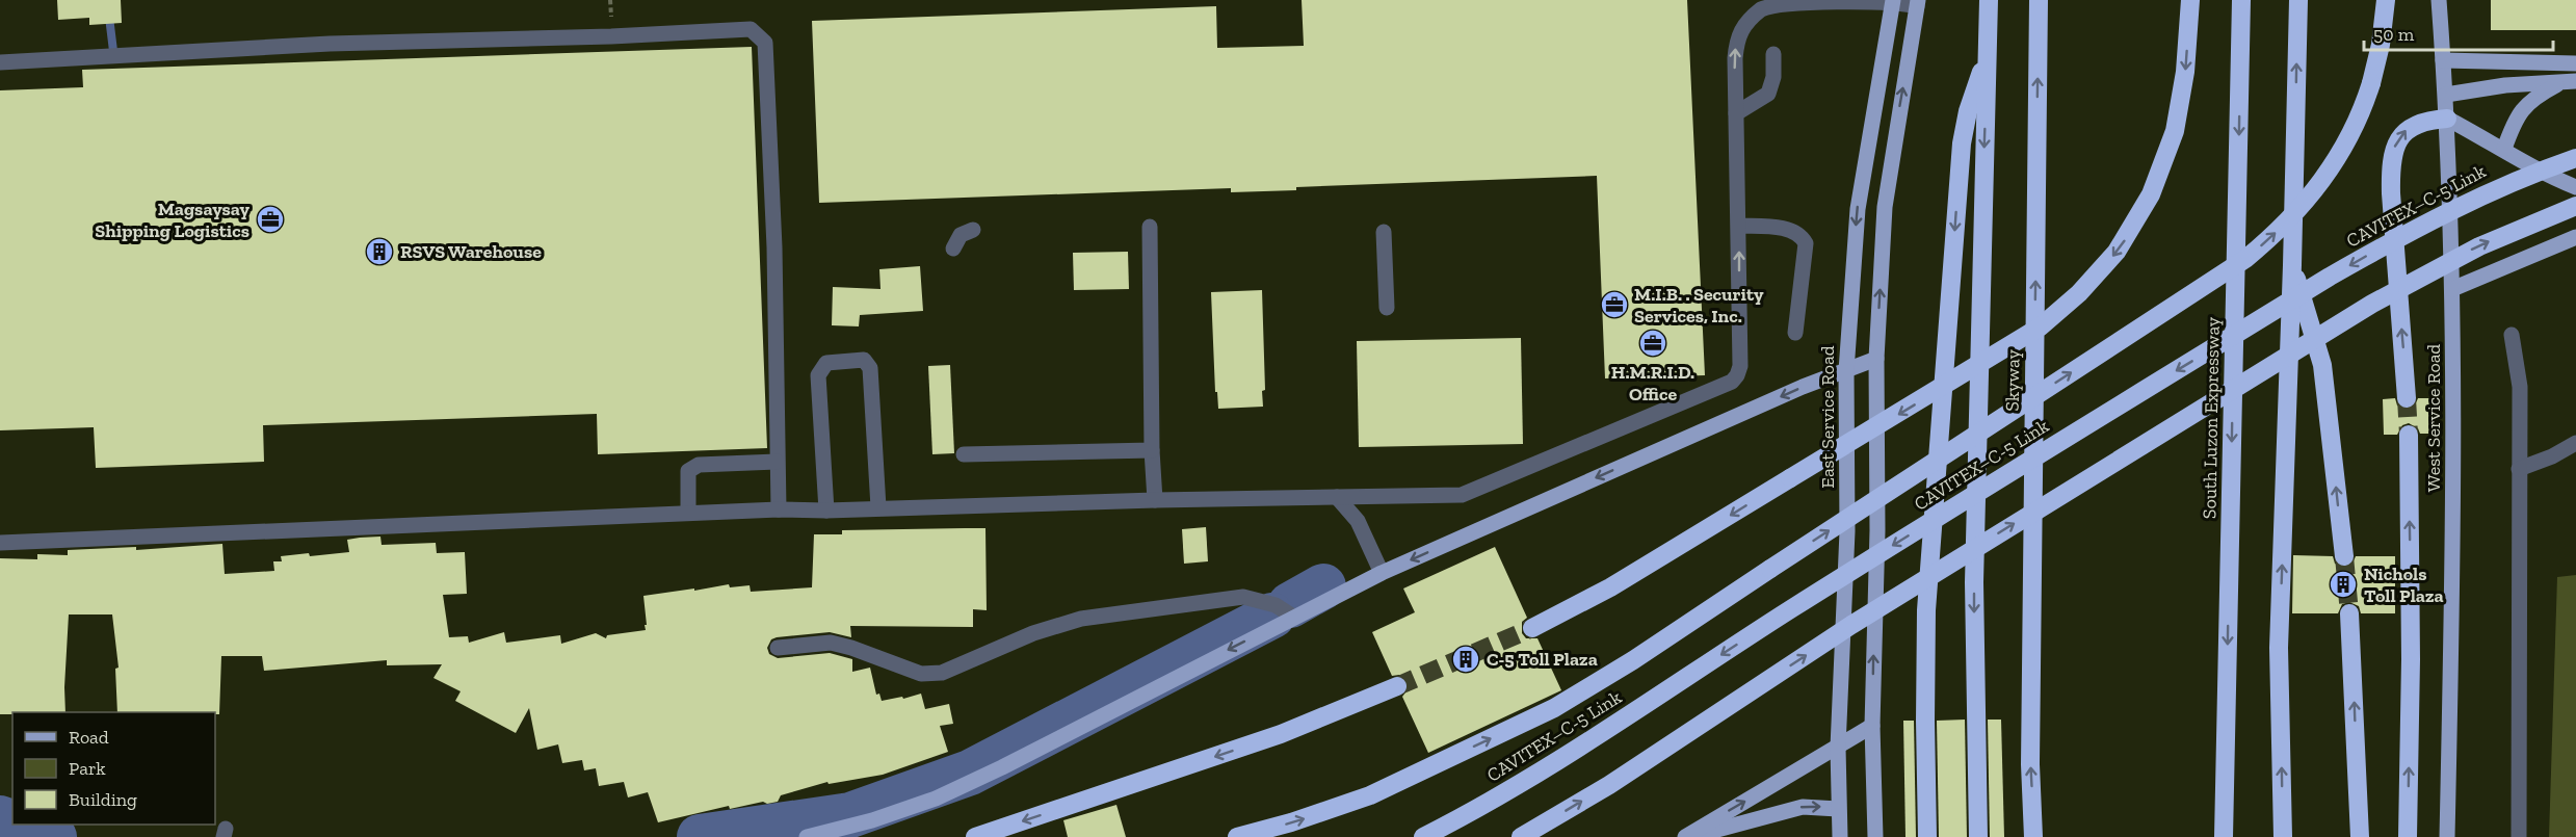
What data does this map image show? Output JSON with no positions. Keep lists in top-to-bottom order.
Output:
{
  "streets": {
    "highway": ["CAVITEX–C-5 Link", "Skyway", "South Luzon Expressway"],
    "main road": ["East Service Road", "West Service Road"]
  },
  "places": {
    "office": ["Magsaysay Shipping Logistics", "M.I.B. . Security Services, Inc.", "H.M.R.I.D. Office"],
    "building": ["RSVS Warehouse", "Nichols Toll Plaza", "C-5 Toll Plaza"]
  },
  "legend": ["Road", "Park", "Building"],
  "scale_bar": "50 m"
}
